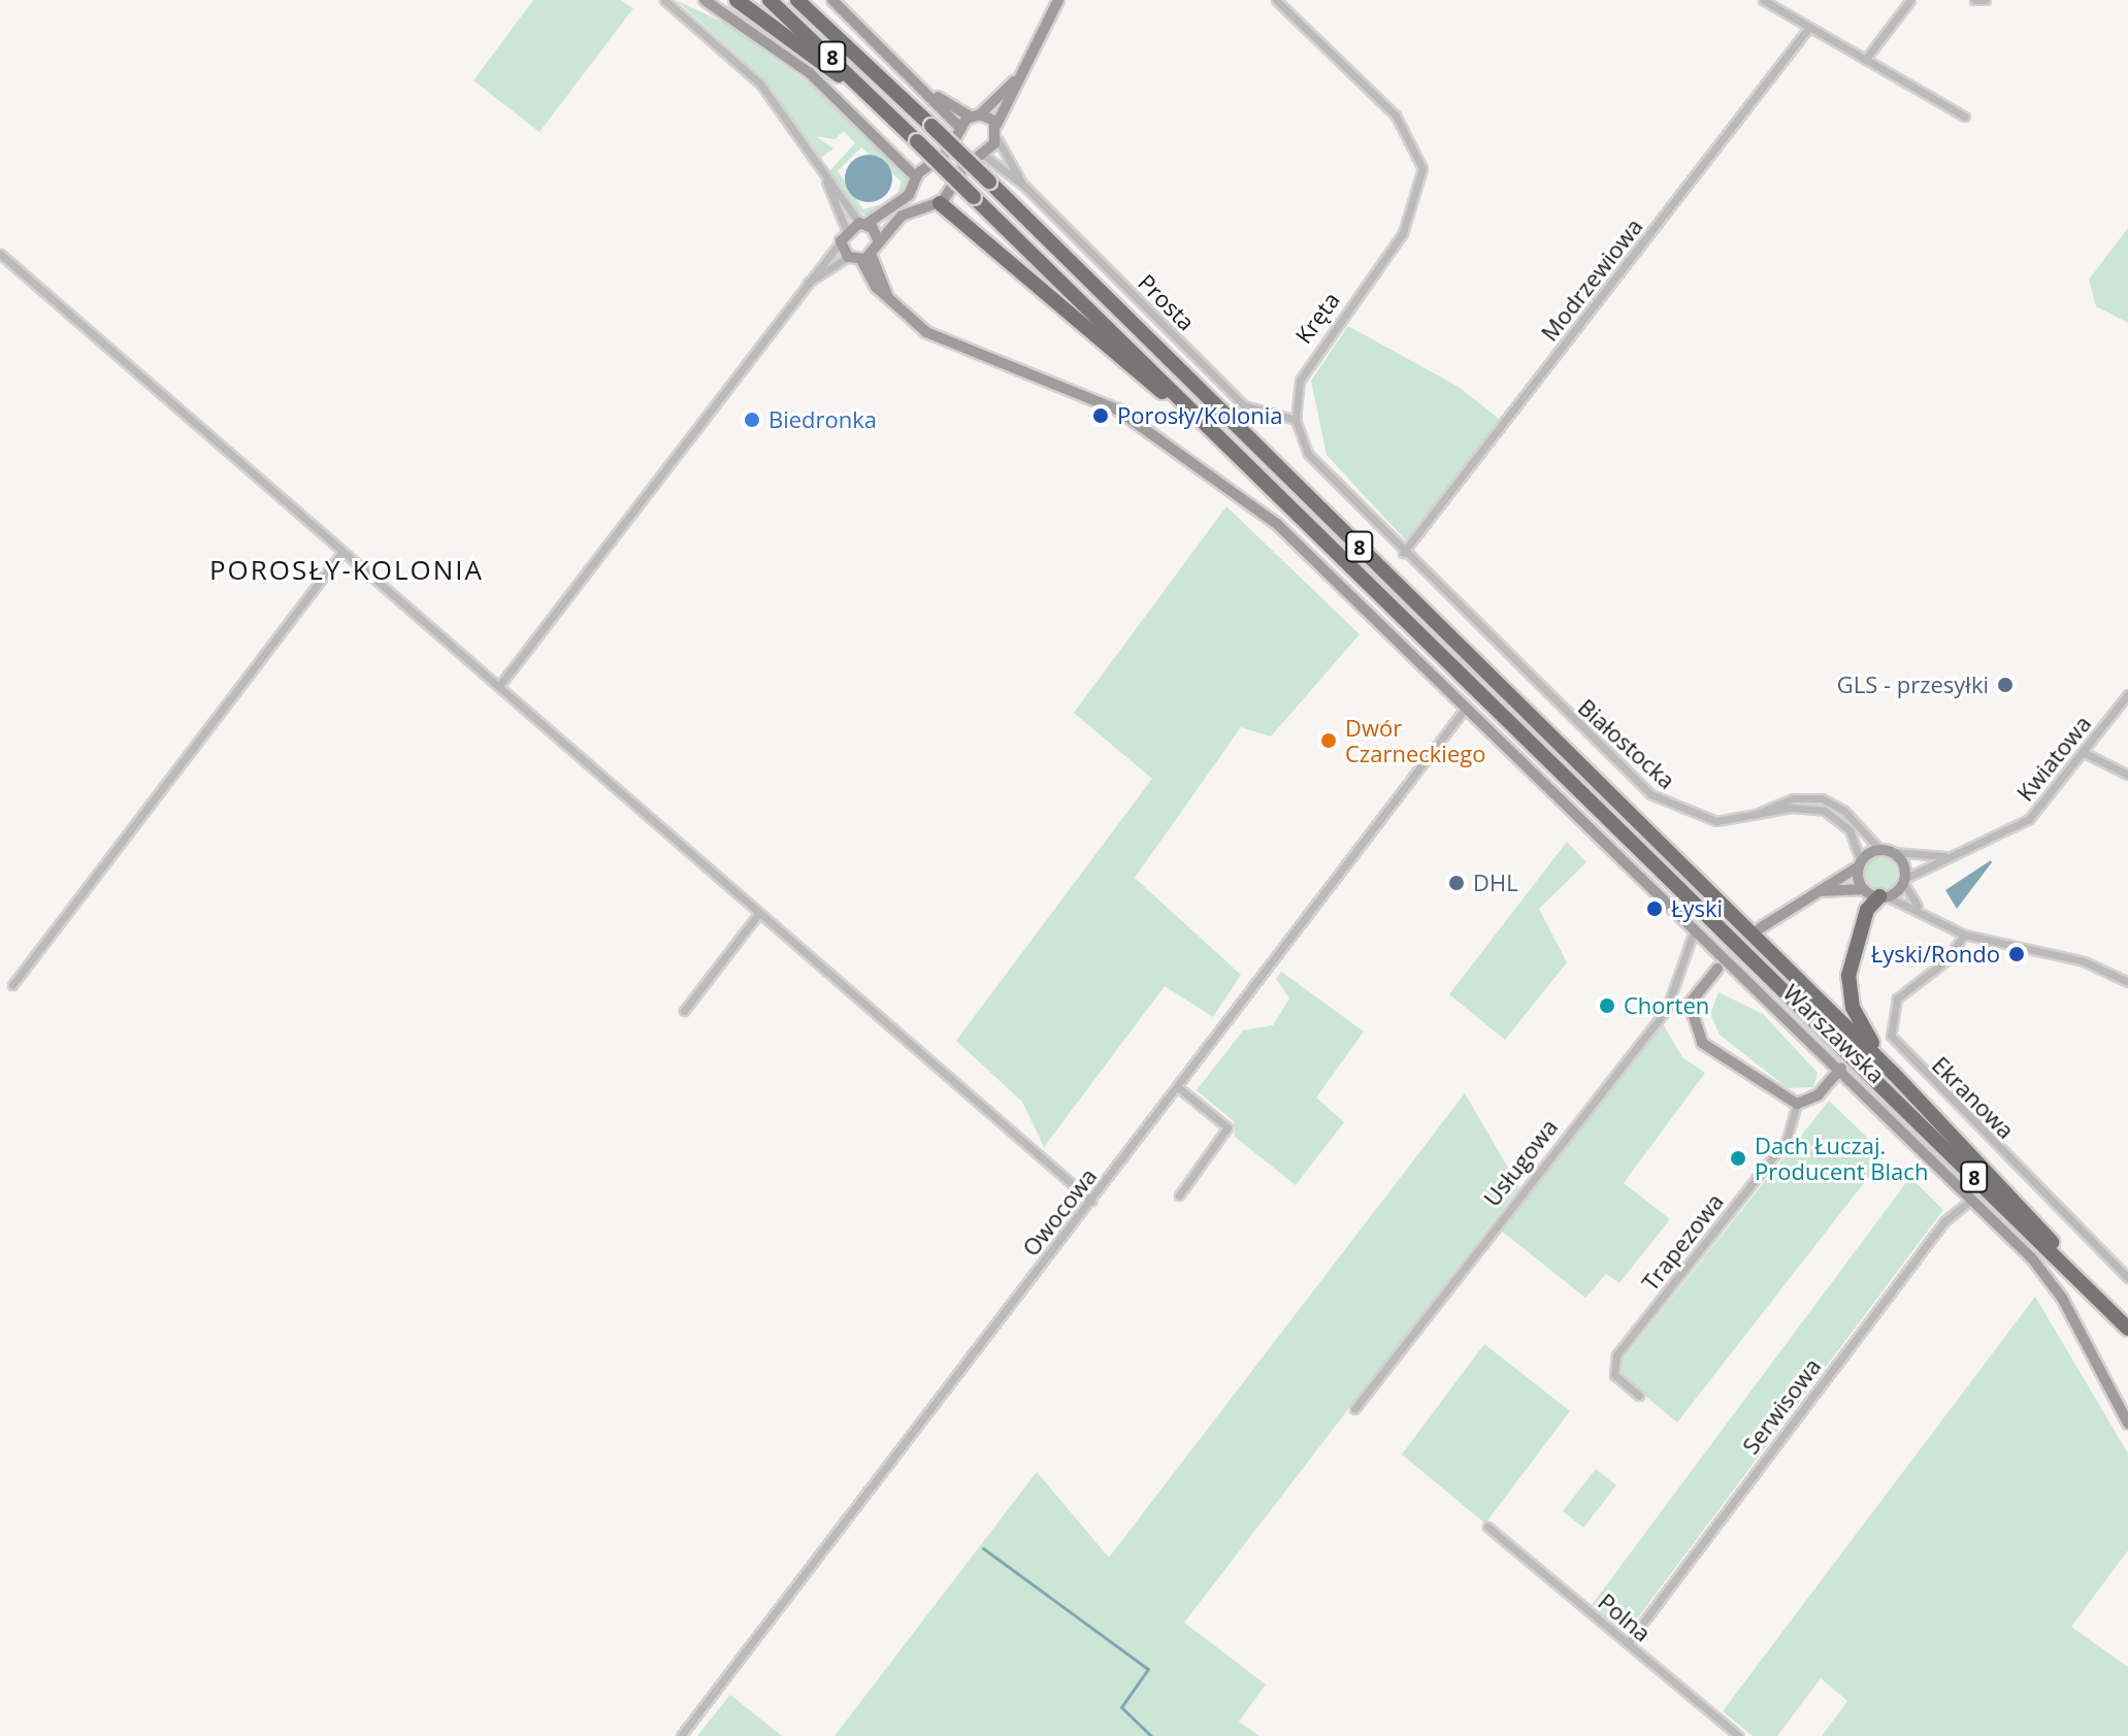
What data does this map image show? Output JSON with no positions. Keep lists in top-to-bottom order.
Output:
{
  "streets": {
    "highway": ["8"],
    "street": [
      "Modrzewiowa",
      "Prosta",
      "Kręta",
      "Białostocka",
      "Kwiatowa",
      "Warszawska",
      "Ekranowa",
      "Usługowa",
      "Owocowa",
      "Trapezowa",
      "Serwisowa",
      "Polna"
    ]
  },
  "crossings": [
    ["Modrzewiowa", "Białostocka"],
    ["Prosta", "Kręta"],
    ["Białostocka", "Kwiatowa"],
    ["Warszawska", "Usługowa"],
    ["Warszawska", "Owocowa"],
    ["Warszawska", "Serwisowa"],
    ["Serwisowa", "Polna"]
  ],
  "districts": ["POROSŁY-KOLONIA"],
  "places": [
    "Porosły/Kolonia",
    "Biedronka",
    "GLS - przesyłki",
    "Dwór Czarneckiego",
    "DHL",
    "Łyski",
    "Łyski/Rondo",
    "Chorten",
    "Dach Łuczaj. Producent Blach"
  ]
}
